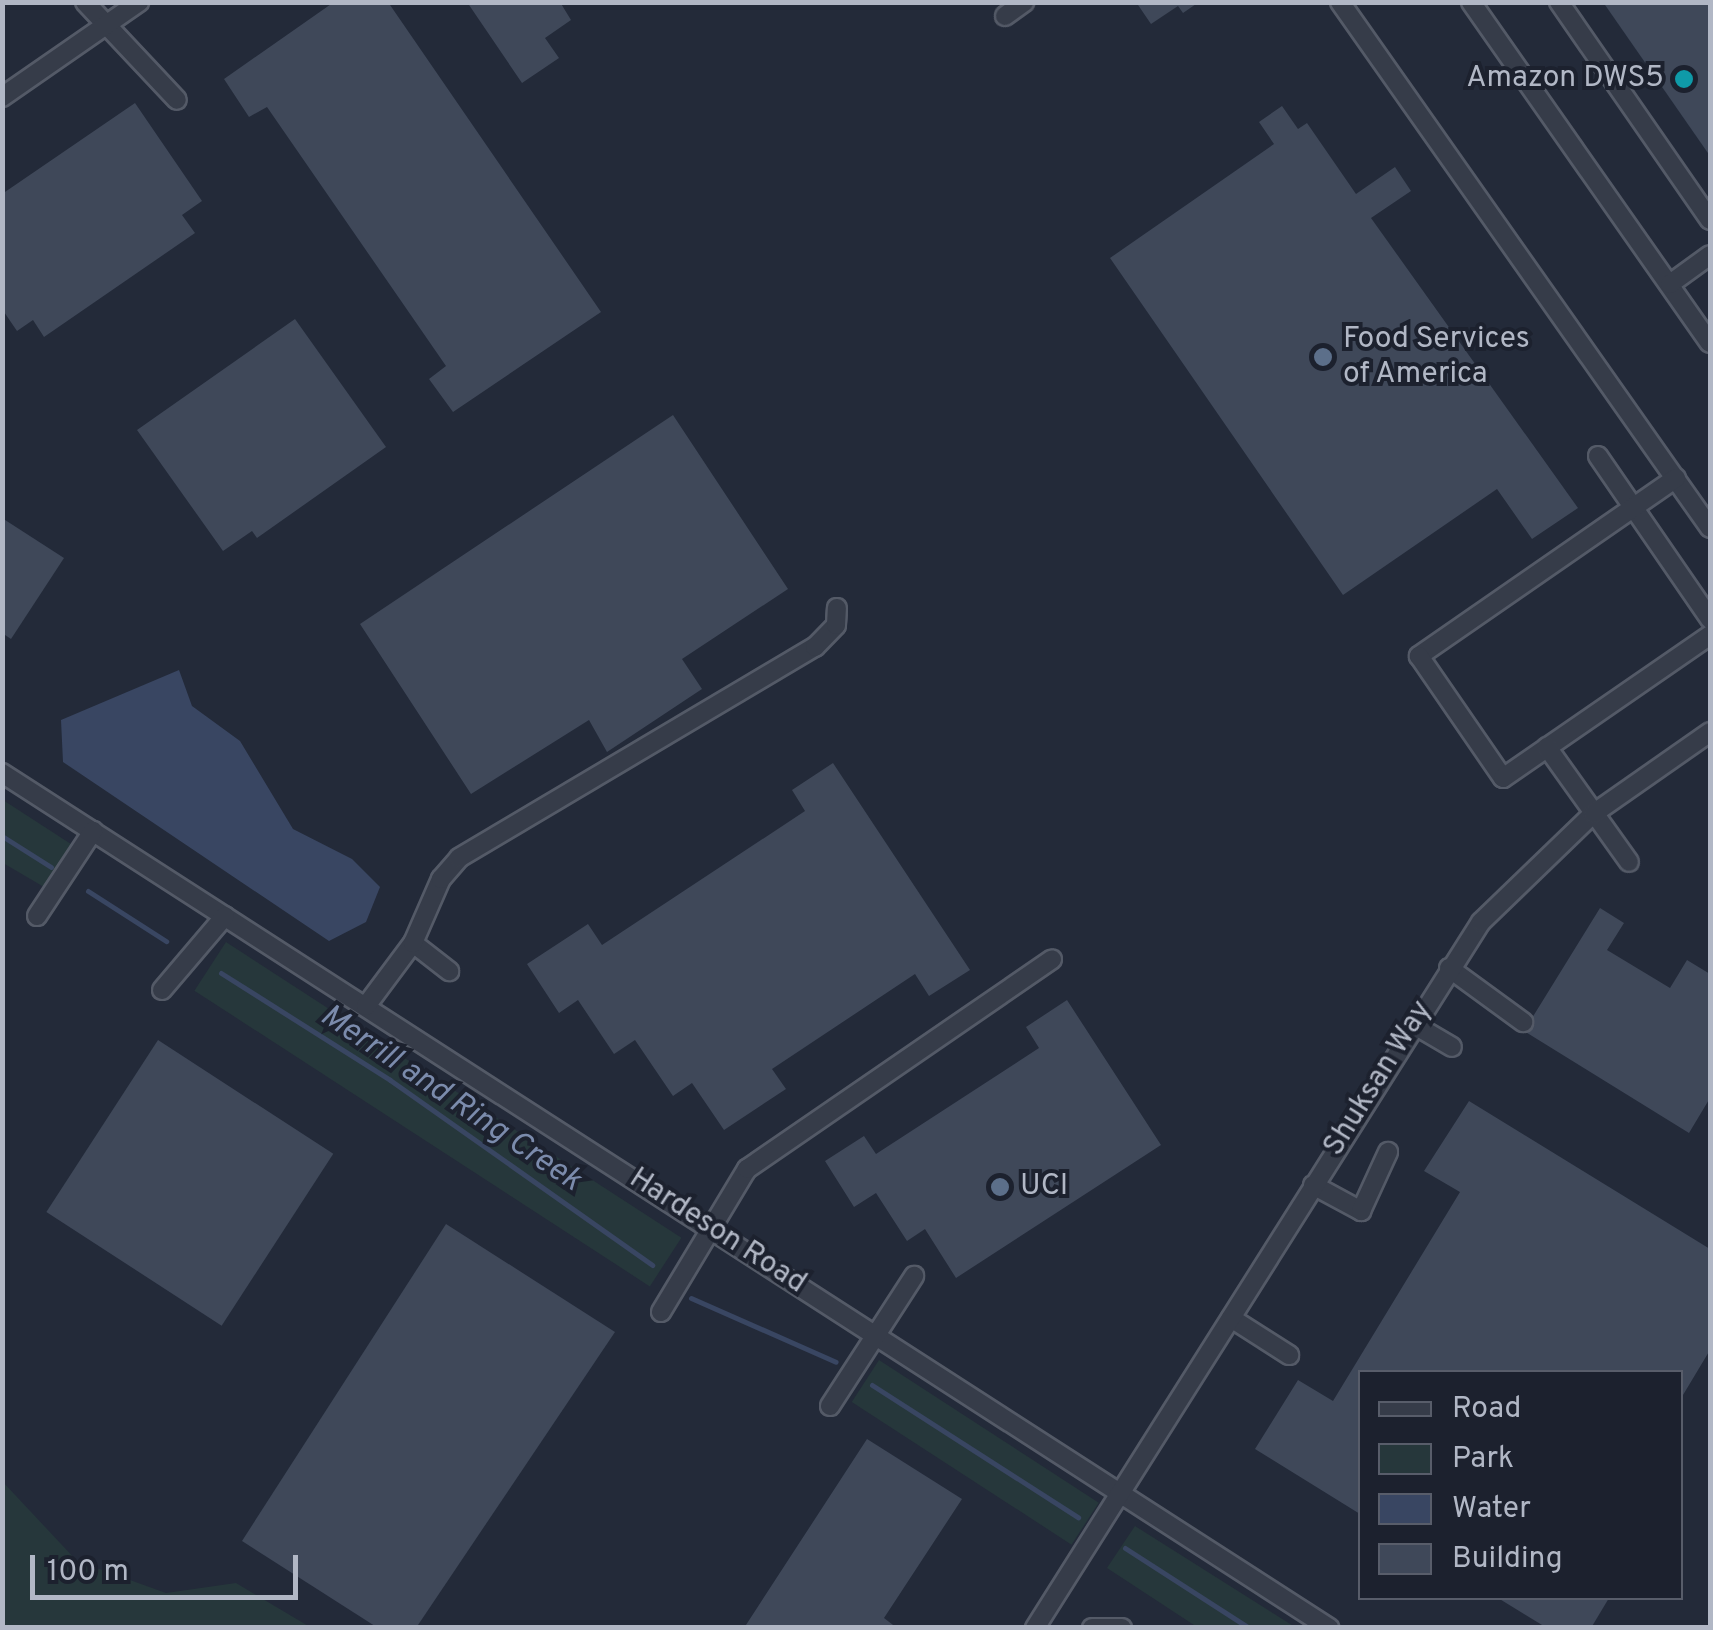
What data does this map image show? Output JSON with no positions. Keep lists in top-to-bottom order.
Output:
{
  "streets": {
    "street": ["Shuksan Way", "Hardeson Road"]
  },
  "crossings": [
    ["Shuksan Way", "Hardeson Road"]
  ],
  "water": ["Merrill and Ring Creek"],
  "places": ["Amazon DWS5", "Food Services of America", "UCI"],
  "legend": [
    "Road",
    "Park",
    "Water",
    "Building"
  ],
  "scale_bar": "100 m"
}
